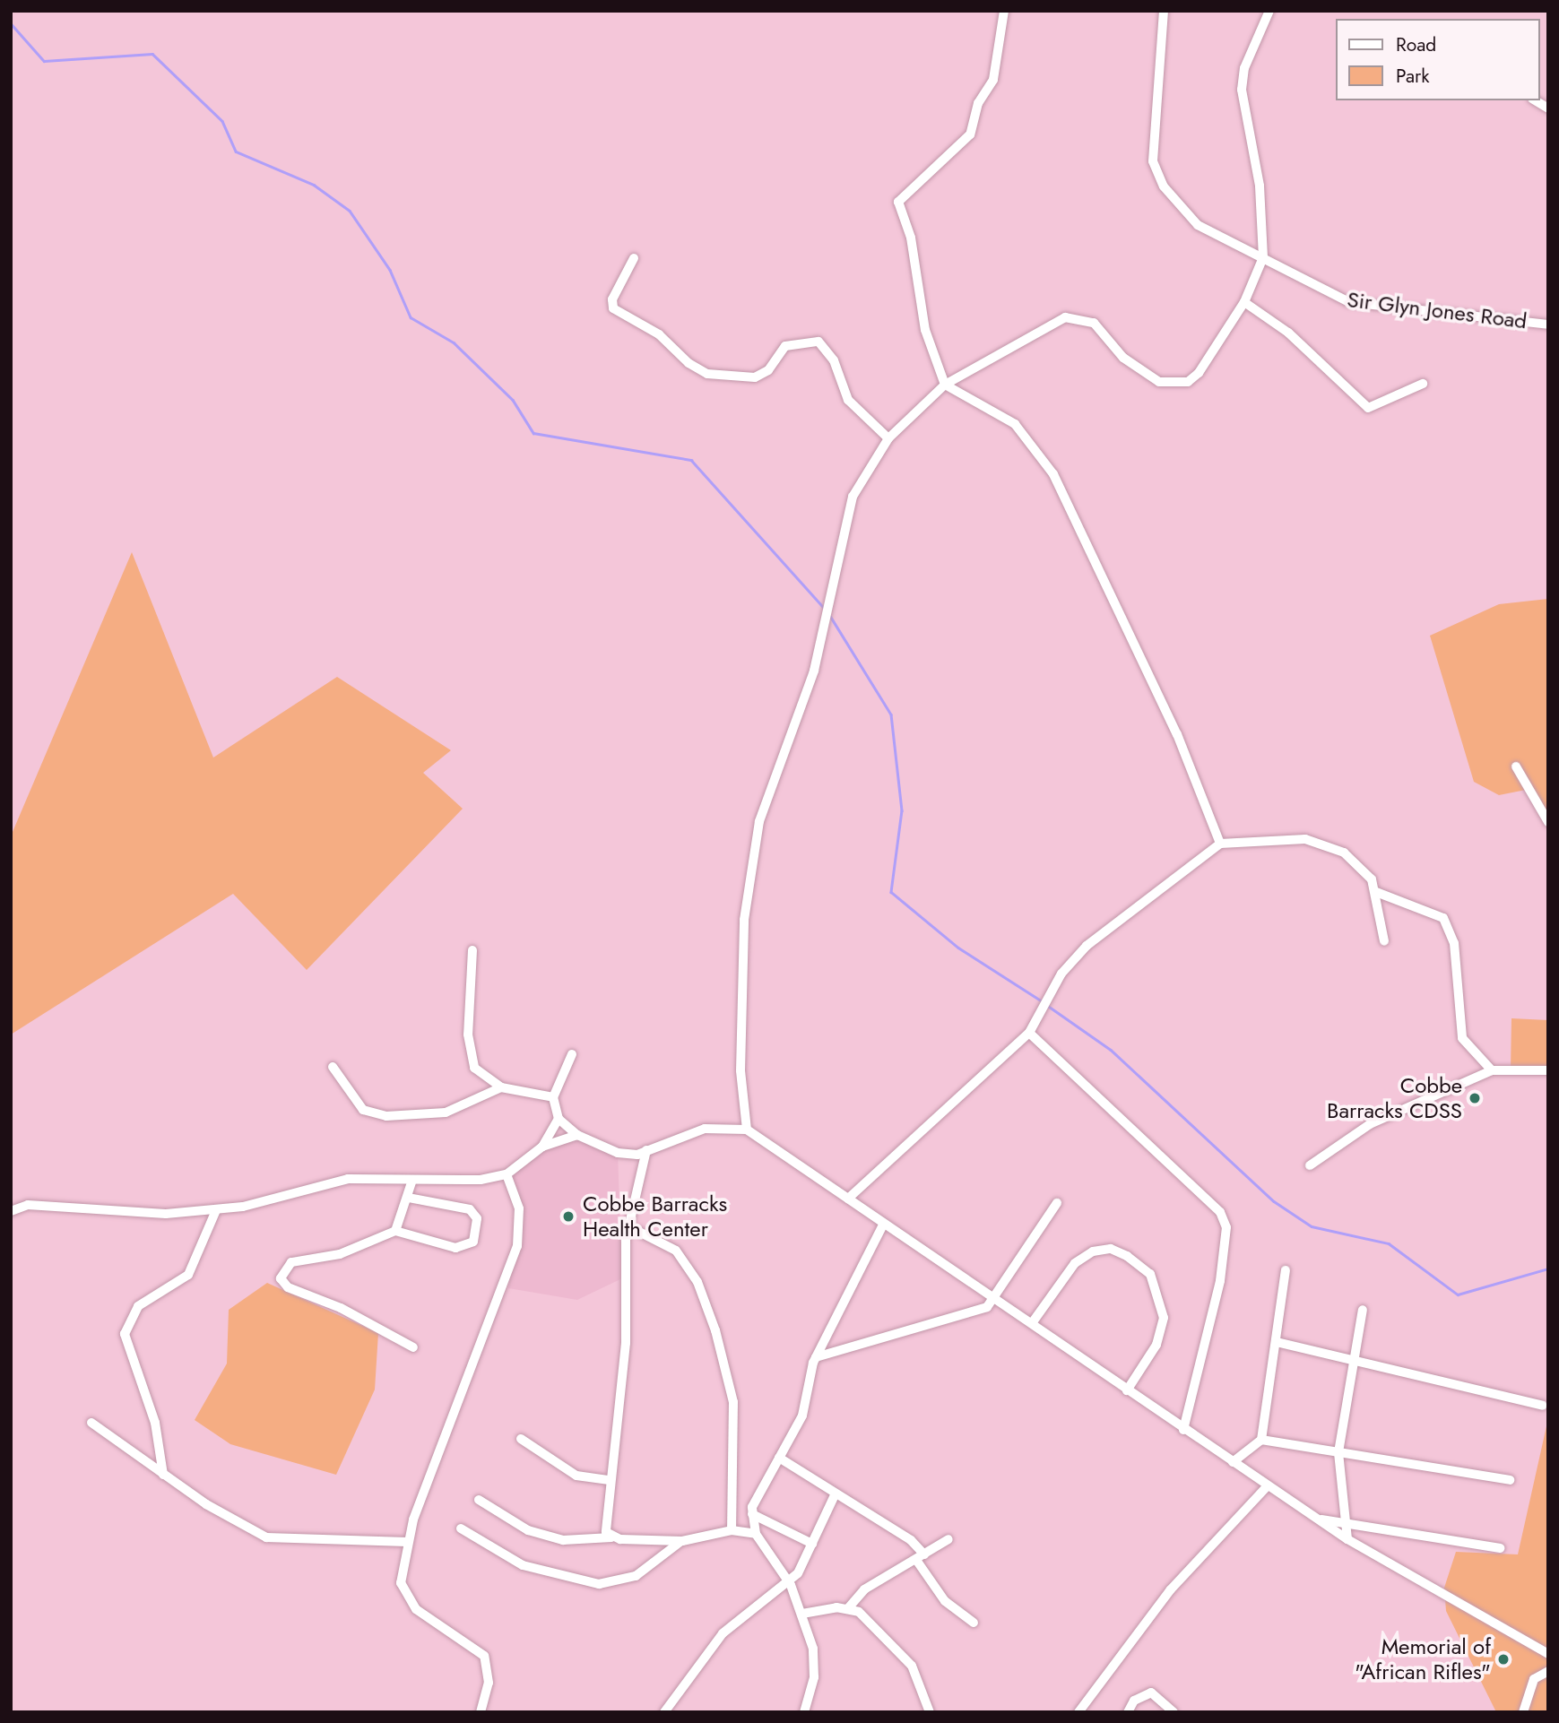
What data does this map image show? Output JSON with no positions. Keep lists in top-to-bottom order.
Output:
{
  "streets": {
    "street": ["Sir Glyn Jones Road"]
  },
  "places": ["Cobbe Barracks CDSS", "Cobbe Barracks Health Center", "Memorial of \"African Rifles\""],
  "legend": ["Road", "Park"]
}
